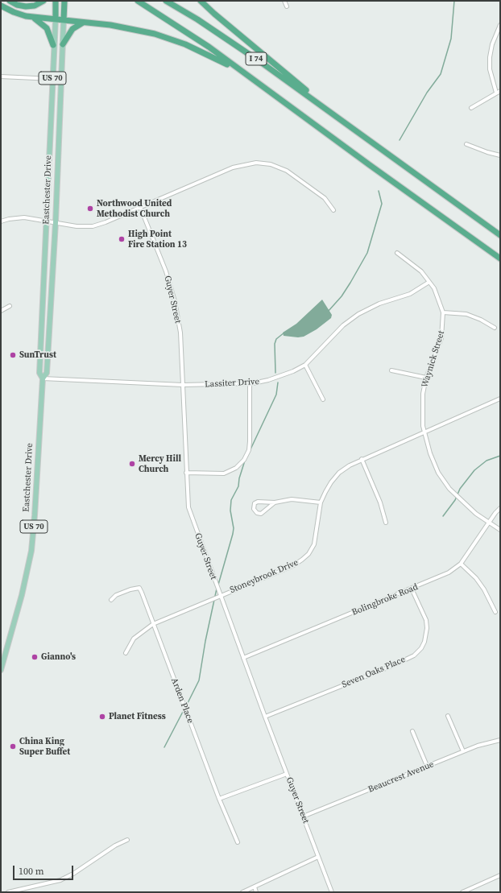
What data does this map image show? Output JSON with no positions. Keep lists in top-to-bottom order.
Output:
{
  "streets": {
    "highway": ["I 74", "US 70", "Eastchester Drive"],
    "street": [
      "Guyer Street",
      "Waynick Street",
      "Lassiter Drive",
      "Stoneybrook Drive",
      "Bolingbroke Road",
      "Seven Oaks Place",
      "Arden Place",
      "Beaucrest Avenue"
    ]
  },
  "crossings": [
    ["Eastchester Drive", "Lassiter Drive"],
    ["Guyer Street", "Lassiter Drive"],
    ["Guyer Street", "Stoneybrook Drive"],
    ["Guyer Street", "Bolingbroke Road"],
    ["Guyer Street", "Seven Oaks Place"],
    ["Guyer Street", "Beaucrest Avenue"],
    ["Waynick Street", "Lassiter Drive"],
    ["Waynick Street", "Stoneybrook Drive"],
    ["Waynick Street", "Bolingbroke Road"],
    ["Stoneybrook Drive", "Arden Place"],
    ["Bolingbroke Road", "Seven Oaks Place"]
  ],
  "places": [
    "Northwood United Methodist Church",
    "High Point Fire Station 13",
    "SunTrust",
    "Mercy Hill Church",
    "Gianno's",
    "Planet Fitness",
    "China King Super Buffet"
  ],
  "scale_bar": "100 m"
}
